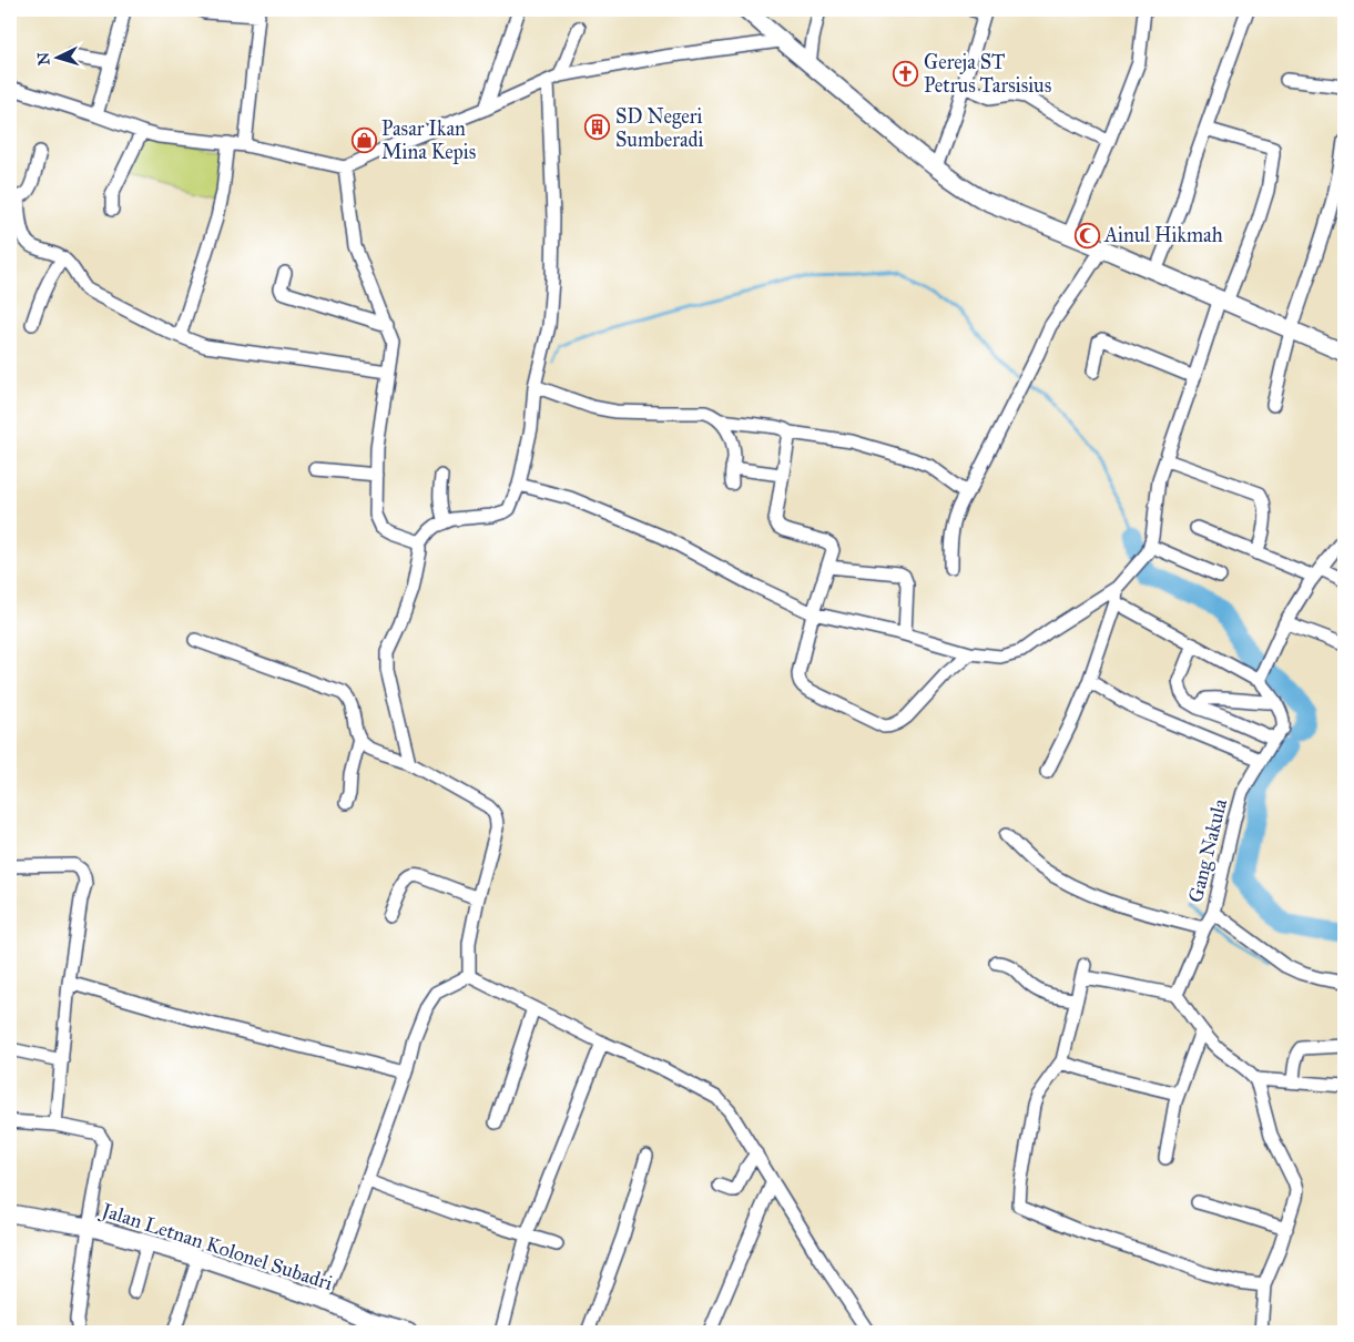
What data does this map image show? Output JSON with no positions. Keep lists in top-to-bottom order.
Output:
{
  "streets": {
    "main road": ["Jalan Letnan Kolonel Subadri"],
    "street": ["Gang Nakula"]
  },
  "places": {
    "church": ["Gereja ST Petrus Tarsisius"],
    "building": ["SD Negeri Sumberadi"],
    "shop": ["Pasar Ikan Mina Kepis"],
    "mosque": ["Ainul Hikmah"]
  },
  "north": "left"
}
